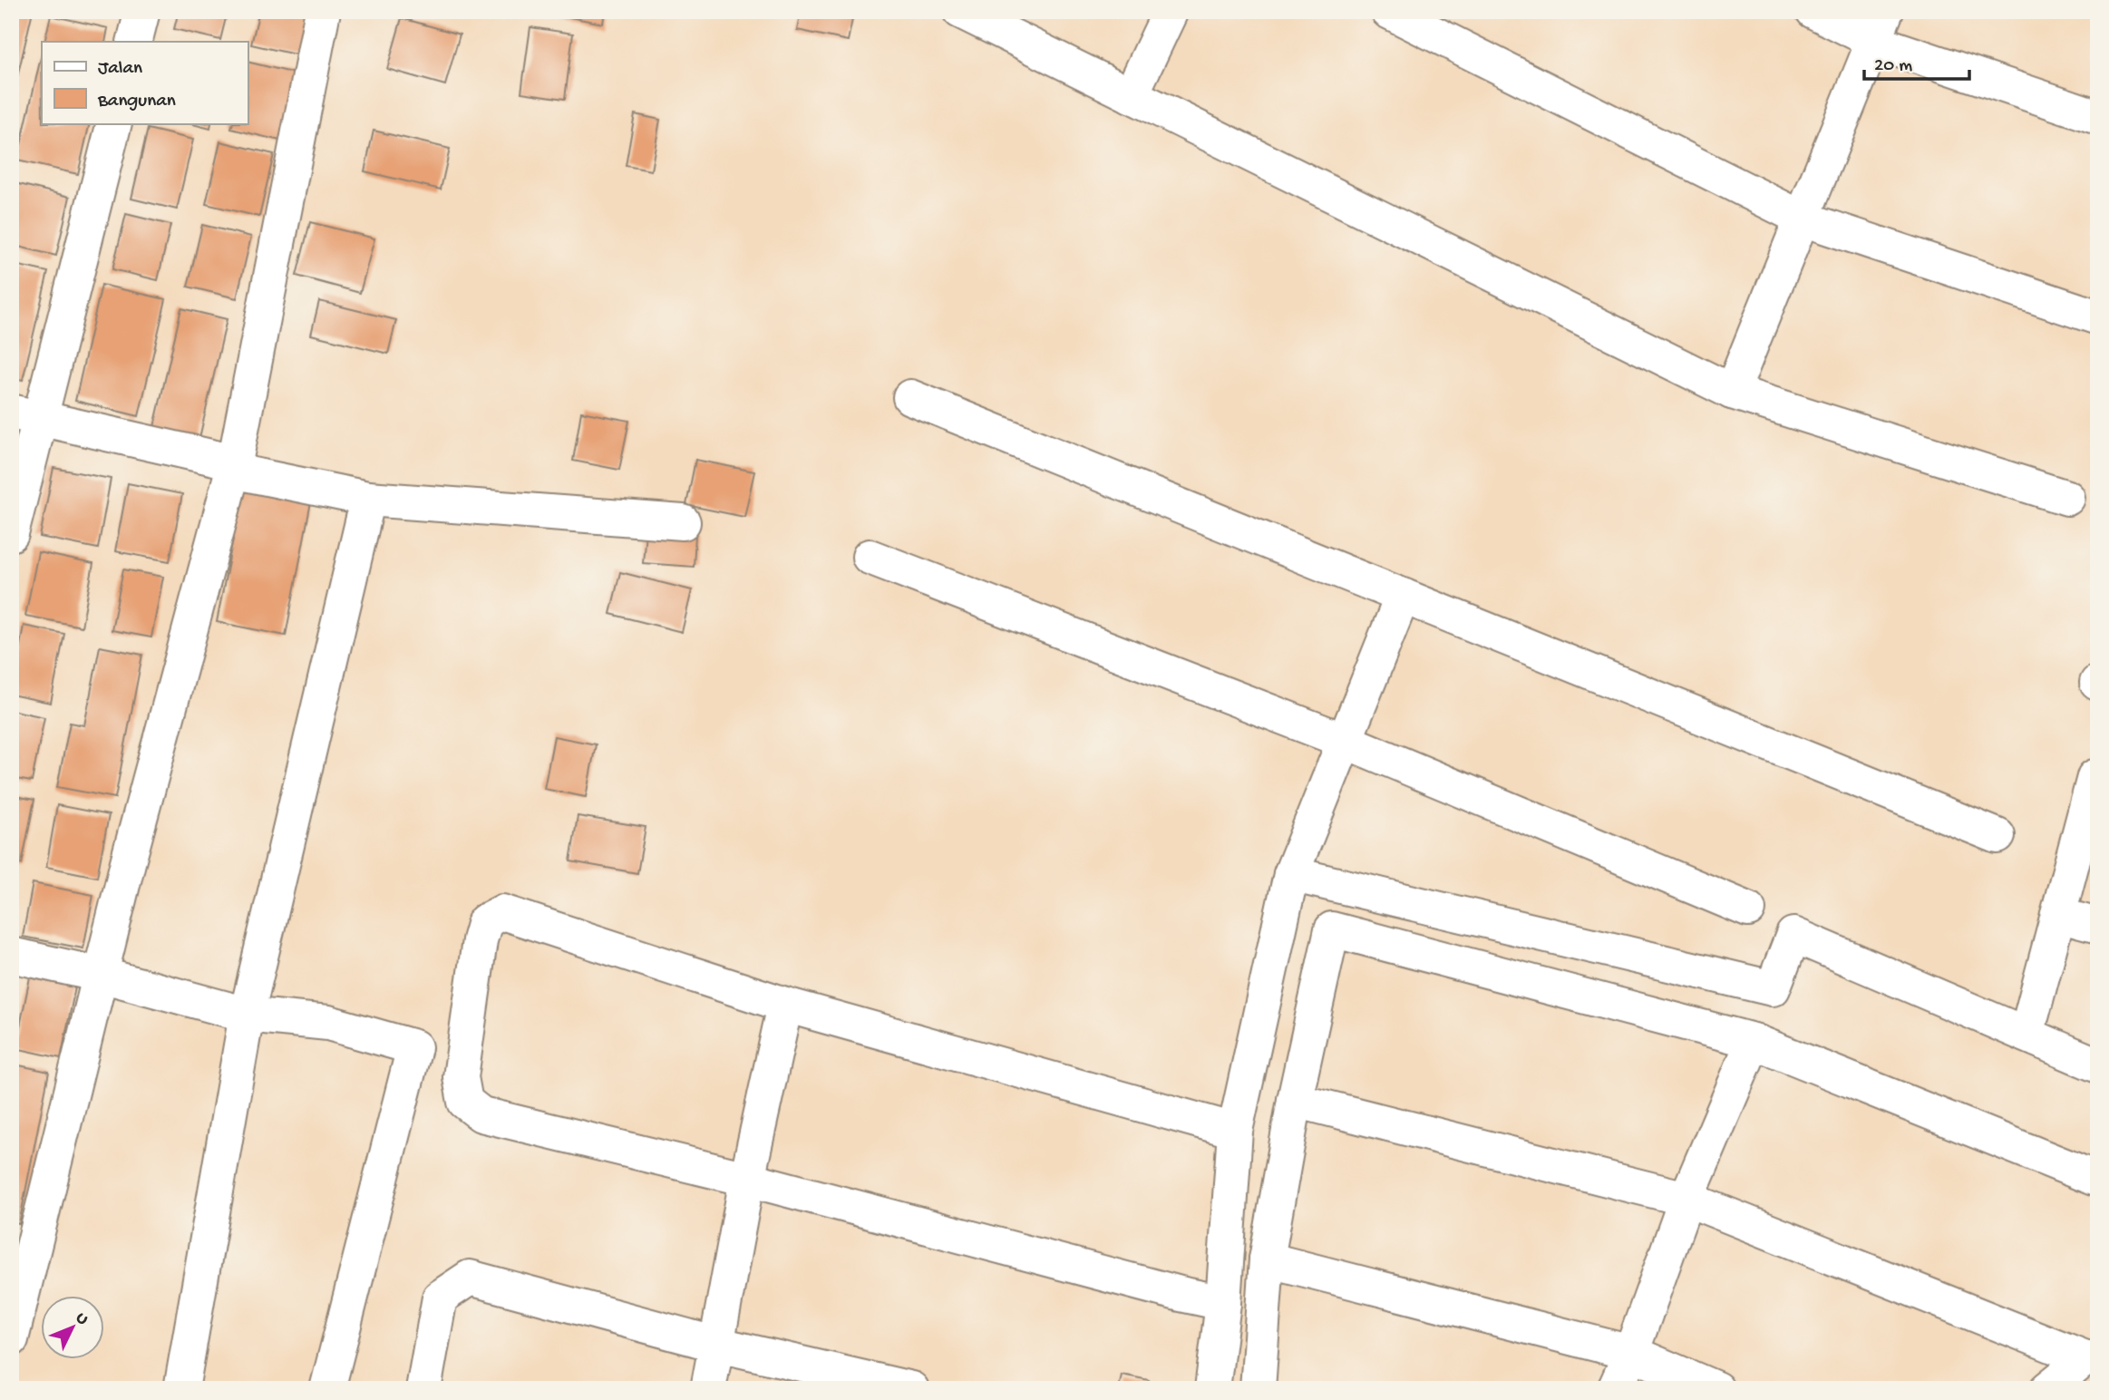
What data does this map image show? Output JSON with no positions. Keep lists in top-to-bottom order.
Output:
{
  "legend": ["Jalan", "Bangunan"],
  "scale_bar": "20 m",
  "north": "top right"
}
